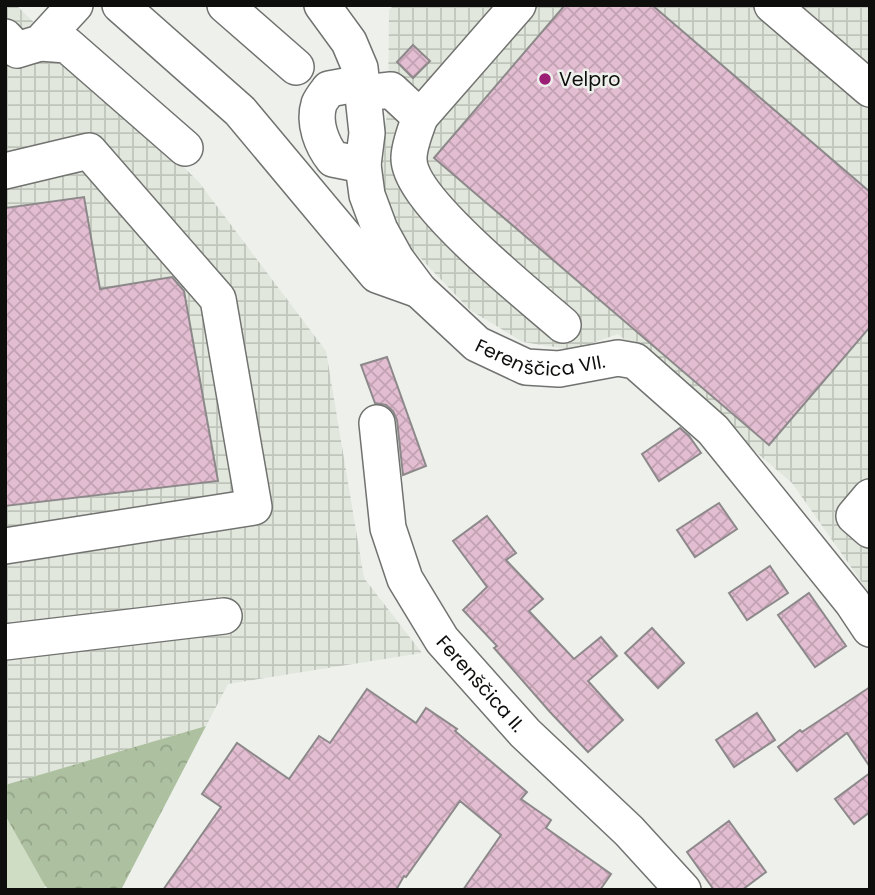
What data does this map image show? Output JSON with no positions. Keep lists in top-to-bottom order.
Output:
{
  "streets": {
    "street": ["Ferenščica VII.", "Ferenščica II."]
  },
  "places": ["Velpro"]
}
